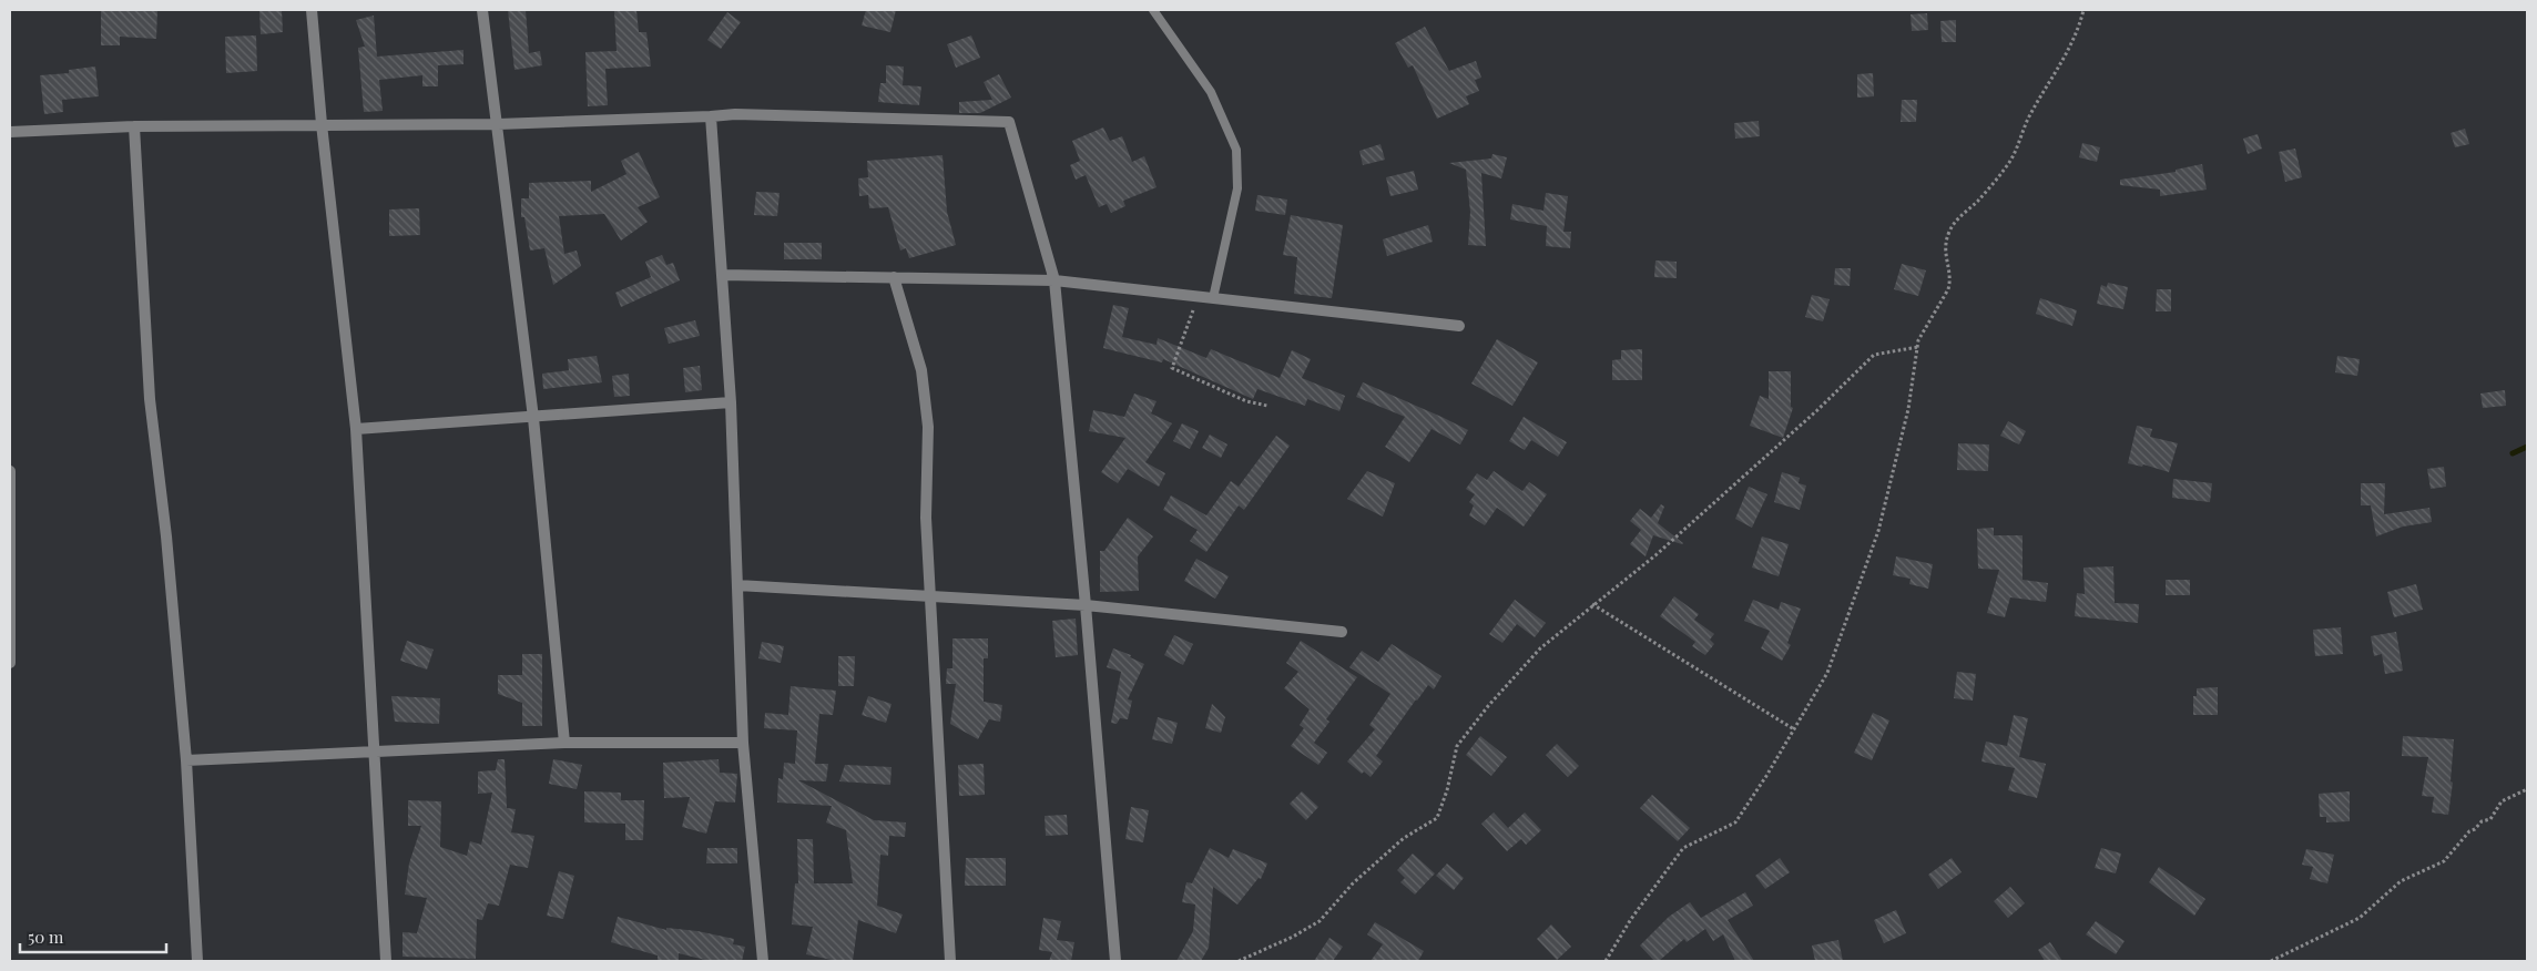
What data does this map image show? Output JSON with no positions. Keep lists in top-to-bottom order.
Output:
{
  "scale_bar": "50 m"
}
